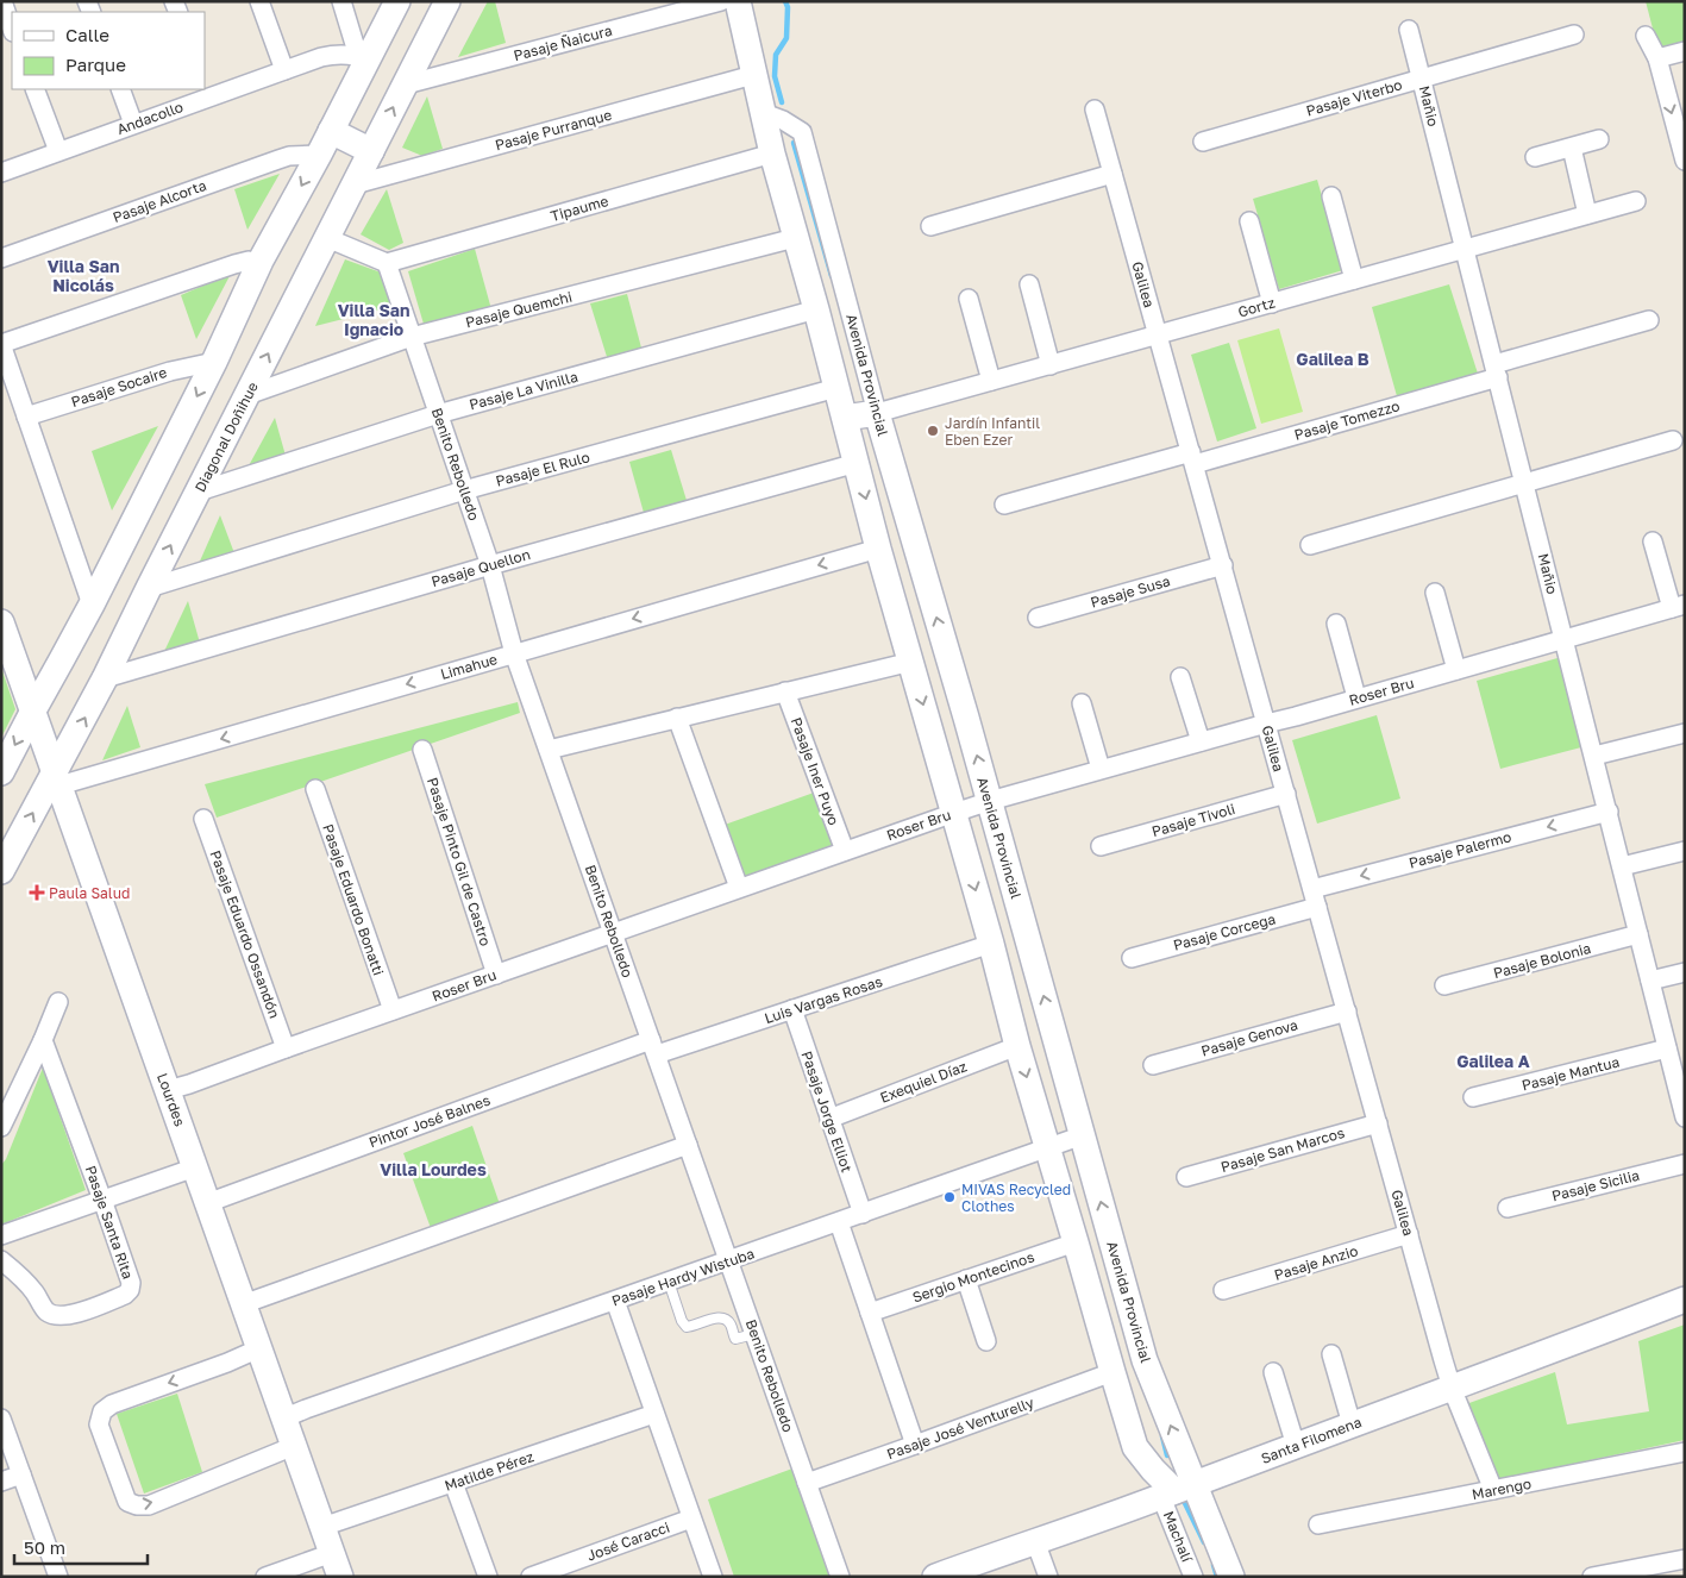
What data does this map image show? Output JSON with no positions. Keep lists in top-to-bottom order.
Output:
{
  "streets": {
    "street": [
      "Pasaje Ñaicura",
      "Pasaje Viterbo",
      "Mañio",
      "Andacollo",
      "Pasaje Purranque",
      "Pasaje Alcorta",
      "Tipaume",
      "Galilea",
      "Gortz",
      "Pasaje Quemchi",
      "Avenida Provincial",
      "Pasaje Socaire",
      "Pasaje La Vinilla",
      "Pasaje Tomezzo",
      "Diagonal Doñihue",
      "Benito Rebolledo",
      "Pasaje El Rulo",
      "Pasaje Quellon",
      "Pasaje Susa",
      "Limahue",
      "Roser Bru",
      "Pasaje Iner Puyo",
      "Pasaje Tivoli",
      "Pasaje Palermo",
      "Pasaje Pinto Gil de Castro",
      "Pasaje Eduardo Bonatti",
      "Pasaje Corcega",
      "Pasaje Eduardo Ossandón",
      "Pasaje Bolonia",
      "Luis Vargas Rosas",
      "Pasaje Genova",
      "Pasaje Mantua",
      "Exequiel Díaz",
      "Lourdes",
      "Pasaje Jorge Elliot",
      "Pintor José Balnes",
      "Pasaje San Marcos",
      "Pasaje Sicilia",
      "Pasaje Santa Rita",
      "Pasaje Anzio",
      "Pasaje Hardy Wistuba",
      "Sergio Montecinos",
      "Pasaje José Venturelly",
      "Santa Filomena",
      "Matilde Pérez",
      "Marengo",
      "Machalí",
      "José Caracci"
    ]
  },
  "crossings": [
    ["Pasaje Ñaicura", "Diagonal Doñihue"],
    ["Pasaje Viterbo", "Mañio"],
    ["Mañio", "Gortz"],
    ["Mañio", "Pasaje Tomezzo"],
    ["Mañio", "Roser Bru"],
    ["Mañio", "Pasaje Palermo"],
    ["Mañio", "Pasaje Bolonia"],
    ["Mañio", "Pasaje Mantua"],
    ["Pasaje Purranque", "Avenida Provincial"],
    ["Pasaje Purranque", "Diagonal Doñihue"],
    ["Tipaume", "Avenida Provincial"],
    ["Tipaume", "Benito Rebolledo"],
    ["Galilea", "Gortz"],
    ["Galilea", "Pasaje Tomezzo"],
    ["Galilea", "Pasaje Susa"],
    ["Galilea", "Roser Bru"],
    ["Galilea", "Pasaje Tivoli"],
    ["Galilea", "Pasaje Palermo"],
    ["Galilea", "Pasaje Corcega"],
    ["Galilea", "Pasaje Genova"],
    ["Galilea", "Pasaje San Marcos"],
    ["Galilea", "Pasaje Anzio"],
    ["Galilea", "Santa Filomena"],
    ["Galilea", "Marengo"],
    ["Gortz", "Avenida Provincial"],
    ["Pasaje Quemchi", "Avenida Provincial"],
    ["Pasaje Quemchi", "Diagonal Doñihue"],
    ["Pasaje Quemchi", "Benito Rebolledo"],
    ["Avenida Provincial", "Pasaje La Vinilla"],
    ["Avenida Provincial", "Pasaje El Rulo"],
    ["Avenida Provincial", "Pasaje Quellon"],
    ["Avenida Provincial", "Limahue"],
    ["Avenida Provincial", "Roser Bru"],
    ["Avenida Provincial", "Luis Vargas Rosas"],
    ["Avenida Provincial", "Exequiel Díaz"],
    ["Avenida Provincial", "Pasaje Hardy Wistuba"],
    ["Avenida Provincial", "Sergio Montecinos"],
    ["Avenida Provincial", "Pasaje José Venturelly"],
    ["Avenida Provincial", "Santa Filomena"],
    ["Avenida Provincial", "Machalí"],
    ["Pasaje La Vinilla", "Diagonal Doñihue"],
    ["Pasaje La Vinilla", "Benito Rebolledo"],
    ["Diagonal Doñihue", "Pasaje El Rulo"],
    ["Diagonal Doñihue", "Pasaje Quellon"],
    ["Diagonal Doñihue", "Limahue"],
    ["Diagonal Doñihue", "Lourdes"],
    ["Benito Rebolledo", "Pasaje El Rulo"],
    ["Benito Rebolledo", "Pasaje Quellon"],
    ["Benito Rebolledo", "Limahue"],
    ["Benito Rebolledo", "Roser Bru"],
    ["Benito Rebolledo", "Luis Vargas Rosas"],
    ["Benito Rebolledo", "Pintor José Balnes"],
    ["Benito Rebolledo", "Pasaje Hardy Wistuba"],
    ["Benito Rebolledo", "Pasaje José Venturelly"],
    ["Limahue", "Lourdes"],
    ["Roser Bru", "Pasaje Iner Puyo"],
    ["Roser Bru", "Pasaje Pinto Gil de Castro"],
    ["Roser Bru", "Pasaje Eduardo Bonatti"],
    ["Roser Bru", "Pasaje Eduardo Ossandón"],
    ["Roser Bru", "Lourdes"],
    ["Luis Vargas Rosas", "Pasaje Jorge Elliot"],
    ["Luis Vargas Rosas", "Pintor José Balnes"],
    ["Exequiel Díaz", "Pasaje Jorge Elliot"],
    ["Lourdes", "Pintor José Balnes"],
    ["Lourdes", "Pasaje Hardy Wistuba"],
    ["Lourdes", "Matilde Pérez"],
    ["Pasaje Jorge Elliot", "Pasaje Hardy Wistuba"],
    ["Santa Filomena", "Machalí"]
  ],
  "one_way": ["Pasaje Palermo"],
  "districts": [
    "Villa San Nicolás",
    "Villa San Ignacio",
    "Galilea B",
    "Galilea A",
    "Villa Lourdes"
  ],
  "places": {
    "other": ["Jardín Infantil Eben Ezer", "MIVAS Recycled Clothes"],
    "health": ["Paula Salud"]
  },
  "legend": ["Calle", "Parque"],
  "scale_bar": "50 m"
}
